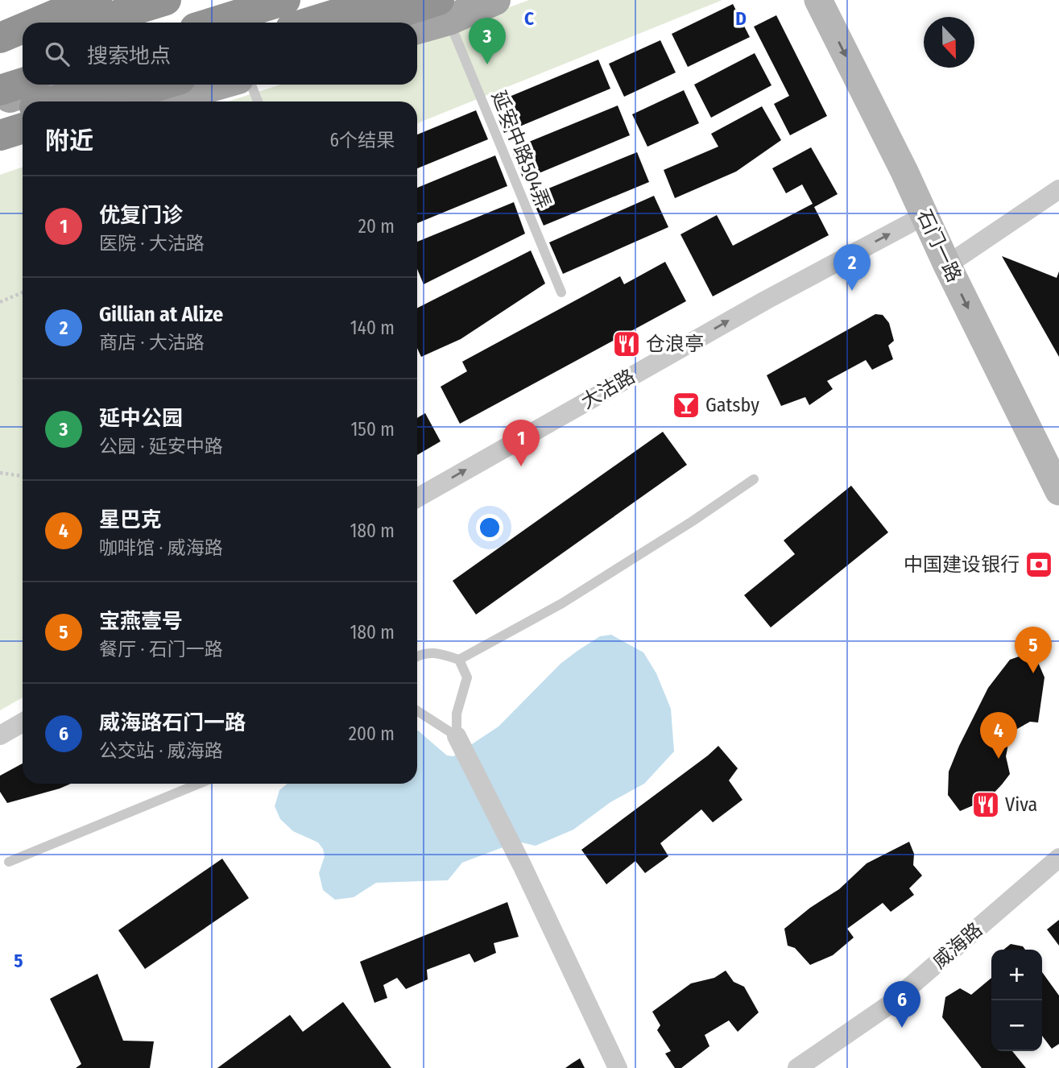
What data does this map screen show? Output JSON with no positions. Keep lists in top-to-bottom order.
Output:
{
  "streets": {
    "main road": ["石门一路"],
    "street": ["大沽路", "威海路"],
    "lane": ["延安中路504弄"]
  },
  "crossings": [
    ["石门一路", "大沽路"]
  ],
  "one_way": ["石门一路", "大沽路"],
  "places": {
    "restaurant": ["仓浪亭", "Viva"],
    "bar": ["Gatsby"],
    "bank": ["中国建设银行"]
  },
  "north": "bottom",
  "page": {
    "pins": [
      "3",
      "2",
      "1",
      "5",
      "4",
      "6"
    ],
    "search": "搜索地点",
    "heading": ["附近", "6个结果"],
    "list": [
      {
        "mark": "1",
        "name": "优复门诊",
        "note": "医院 · 大沽路",
        "value": "20 m"
      },
      {
        "mark": "2",
        "name": "Gillian at Alize",
        "note": "商店 · 大沽路",
        "value": "140 m"
      },
      {
        "mark": "3",
        "name": "延中公园",
        "note": "公园 · 延安中路",
        "value": "150 m"
      },
      {
        "mark": "4",
        "name": "星巴克",
        "note": "咖啡馆 · 威海路",
        "value": "180 m"
      },
      {
        "mark": "5",
        "name": "宝燕壹号",
        "note": "餐厅 · 石门一路",
        "value": "180 m"
      },
      {
        "mark": "6",
        "name": "威海路石门一路",
        "note": "公交站 · 威海路",
        "value": "200 m"
      }
    ],
    "map_buttons": ["+", "−"]
  },
  "grid": {
    "columns": ["C", "D"],
    "rows": ["5"]
  }
}
